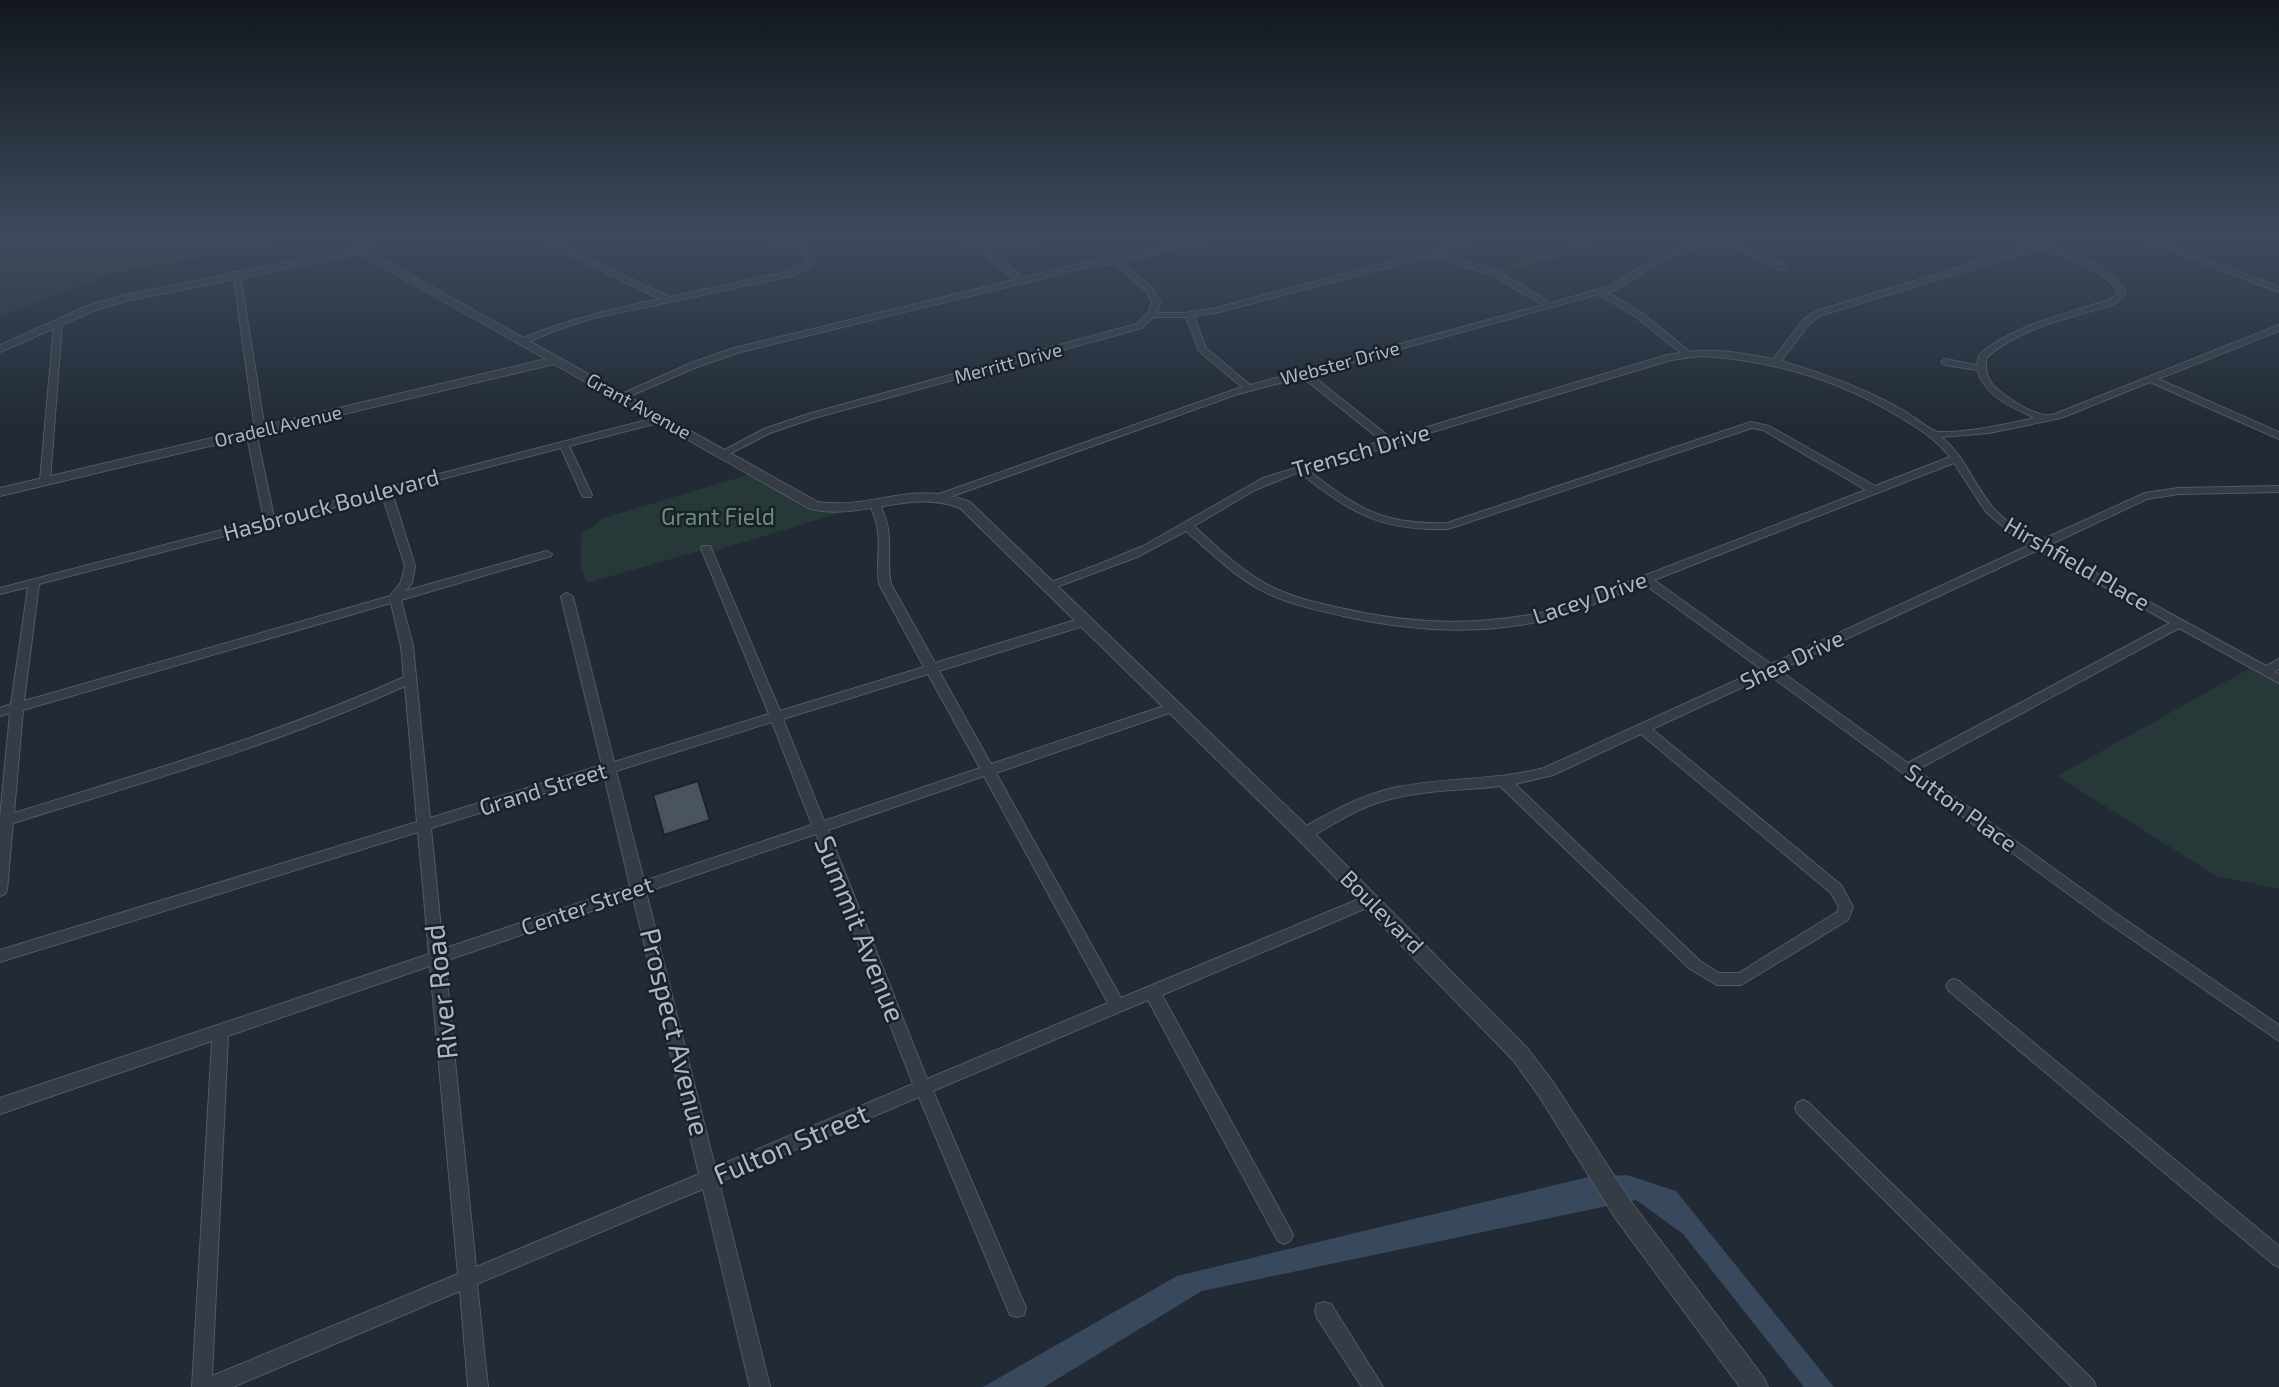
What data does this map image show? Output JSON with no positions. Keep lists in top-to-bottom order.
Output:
{
  "streets": {
    "street": [
      "Merritt Drive",
      "Webster Drive",
      "Grant Avenue",
      "Oradell Avenue",
      "Trensch Drive",
      "Hasbrouck Boulevard",
      "Hirshfield Place",
      "Lacey Drive",
      "Shea Drive",
      "Grand Street",
      "Sutton Place",
      "Center Street",
      "Boulevard",
      "Summit Avenue",
      "River Road",
      "Prospect Avenue",
      "Fulton Street"
    ]
  },
  "crossings": [
    ["Merritt Drive", "Grant Avenue"],
    ["Webster Drive", "Grant Avenue"],
    ["Webster Drive", "Boulevard"],
    ["Grant Avenue", "Oradell Avenue"],
    ["Grant Avenue", "Hasbrouck Boulevard"],
    ["Grant Avenue", "Boulevard"],
    ["Trensch Drive", "Hirshfield Place"],
    ["Trensch Drive", "Lacey Drive"],
    ["Trensch Drive", "Boulevard"],
    ["Hirshfield Place", "Lacey Drive"],
    ["Hirshfield Place", "Shea Drive"],
    ["Lacey Drive", "Sutton Place"],
    ["Shea Drive", "Sutton Place"],
    ["Shea Drive", "Boulevard"],
    ["Grand Street", "Boulevard"],
    ["Grand Street", "Summit Avenue"],
    ["Grand Street", "River Road"],
    ["Grand Street", "Prospect Avenue"],
    ["Center Street", "Boulevard"],
    ["Center Street", "Summit Avenue"],
    ["Center Street", "River Road"],
    ["Center Street", "Prospect Avenue"],
    ["Boulevard", "Fulton Street"],
    ["Summit Avenue", "Fulton Street"],
    ["River Road", "Fulton Street"],
    ["Prospect Avenue", "Fulton Street"]
  ],
  "parks": ["Grant Field"]
}
